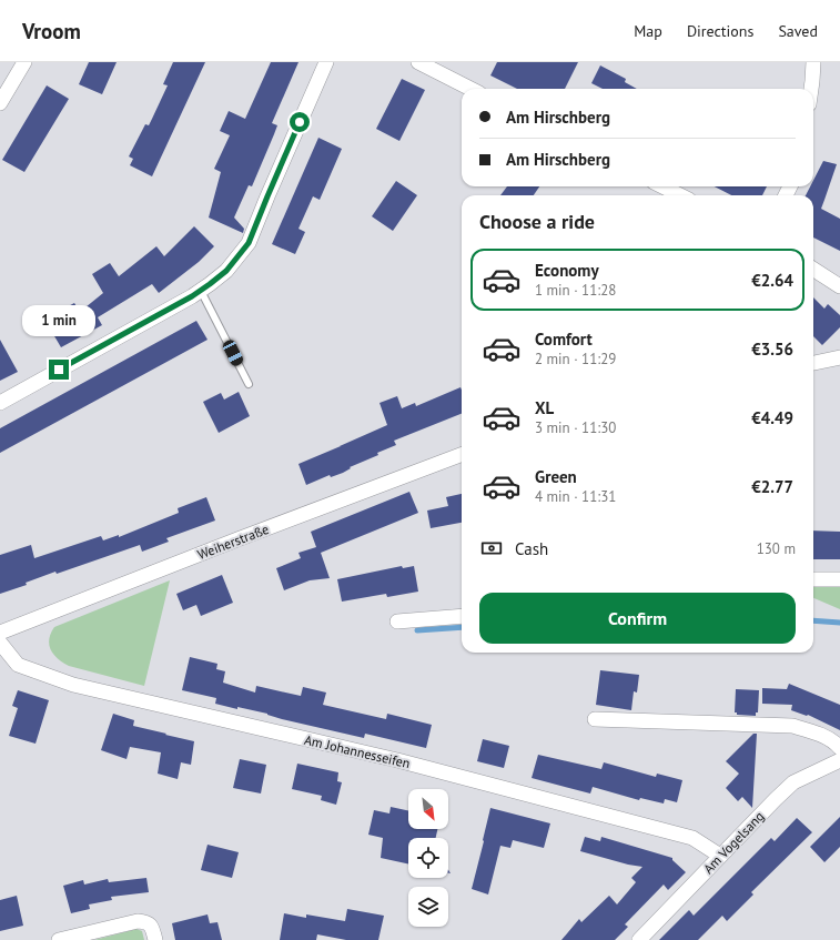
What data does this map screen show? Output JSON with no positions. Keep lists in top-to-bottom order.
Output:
{
  "streets": {
    "street": ["Weiherstraße", "Am Johannesseifen", "Am Vogelsang"]
  },
  "crossings": [
    ["Am Johannesseifen", "Am Vogelsang"]
  ],
  "north": "bottom right",
  "page": {
    "header": "Vroom",
    "nav": ["Map", "Directions", "Saved"],
    "banner": ["Am Hirschberg", "Am Hirschberg"],
    "heading": "Choose a ride",
    "list": [
      {
        "name": "Economy",
        "note": "1 min · 11:28",
        "value": "€2.64"
      },
      {
        "name": "Comfort",
        "note": "2 min · 11:29",
        "value": "€3.56"
      },
      {
        "name": "XL",
        "note": "3 min · 11:30",
        "value": "€4.49"
      },
      {
        "name": "Green",
        "note": "4 min · 11:31",
        "value": "€2.77"
      }
    ],
    "bubble": "1 min",
    "pay": ["Cash", "130 m"],
    "buttons": "Confirm"
  }
}
